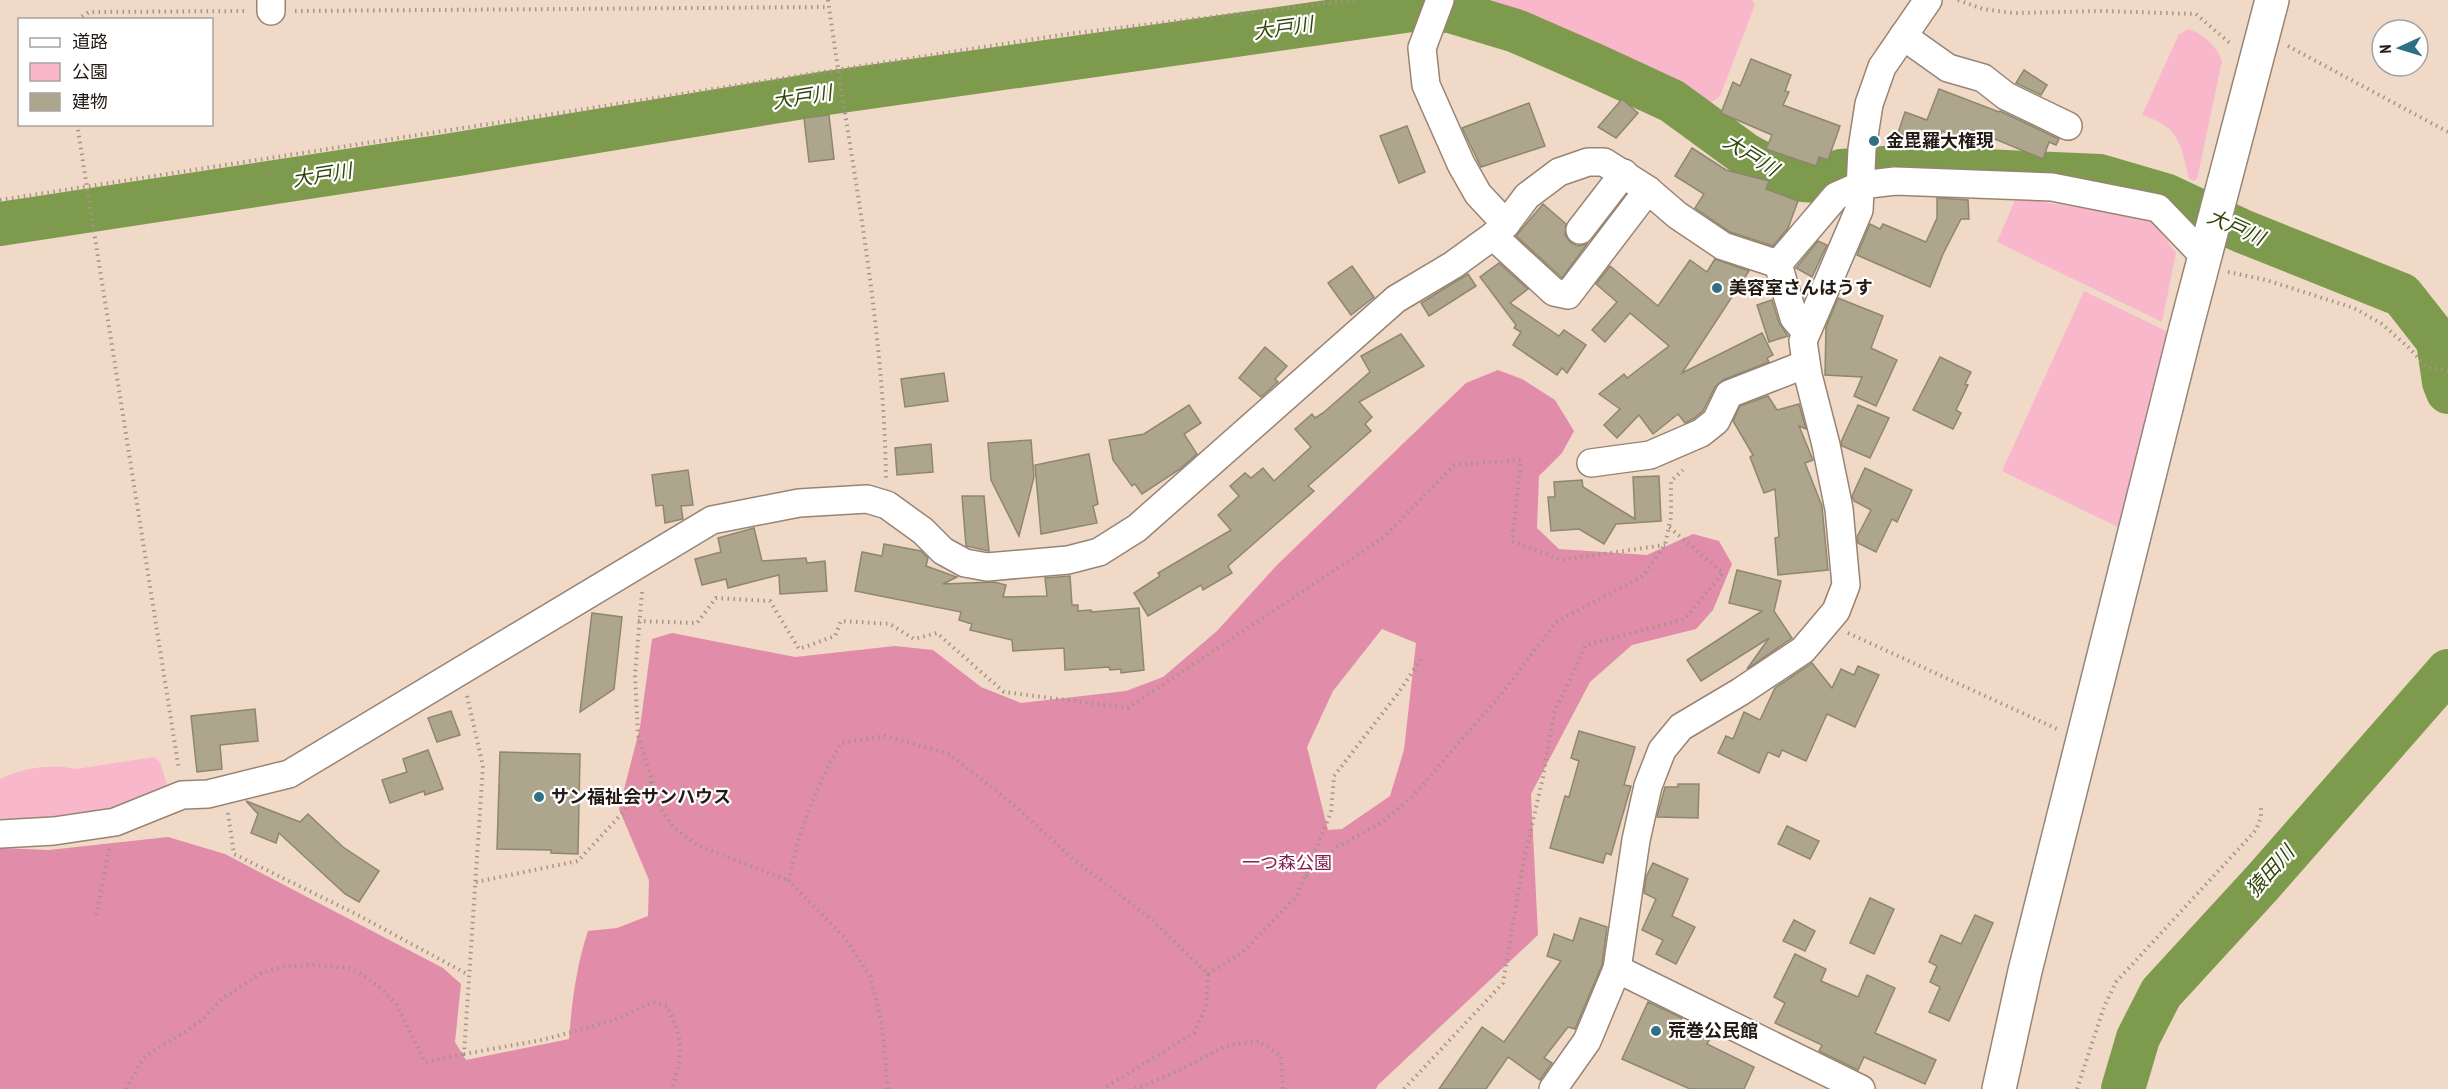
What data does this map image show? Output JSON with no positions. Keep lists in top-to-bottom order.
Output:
{
  "water": ["大戸川", "猿田川"],
  "parks": ["一つ森公園"],
  "places": [
    "金毘羅大権現",
    "美容室さんはうす",
    "サン福祉会サンハウス",
    "荒巻公民館"
  ],
  "legend": ["道路", "公園", "建物"],
  "north": "left"
}
